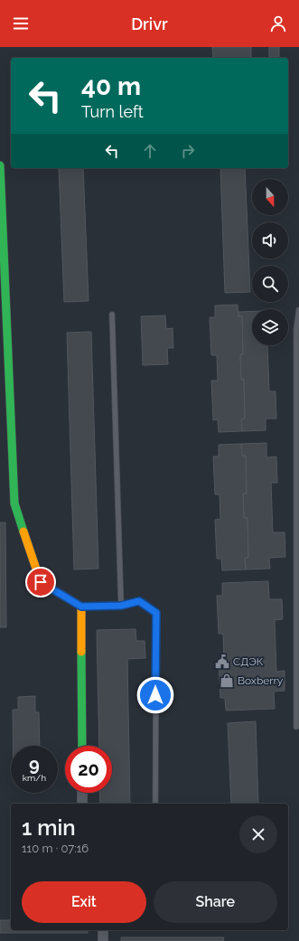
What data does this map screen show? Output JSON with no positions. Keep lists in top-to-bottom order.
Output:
{
  "places": {
    "public building": ["СДЭК"],
    "shop": ["Boxberry"]
  },
  "north": "bottom",
  "page": {
    "header": "Drivr",
    "turn": ["40 m", "Turn left"],
    "speed": "9 km/h",
    "limit": "20",
    "heading": ["1 min", "110 m · 07:16"],
    "buttons": ["Exit", "Share"]
  }
}
